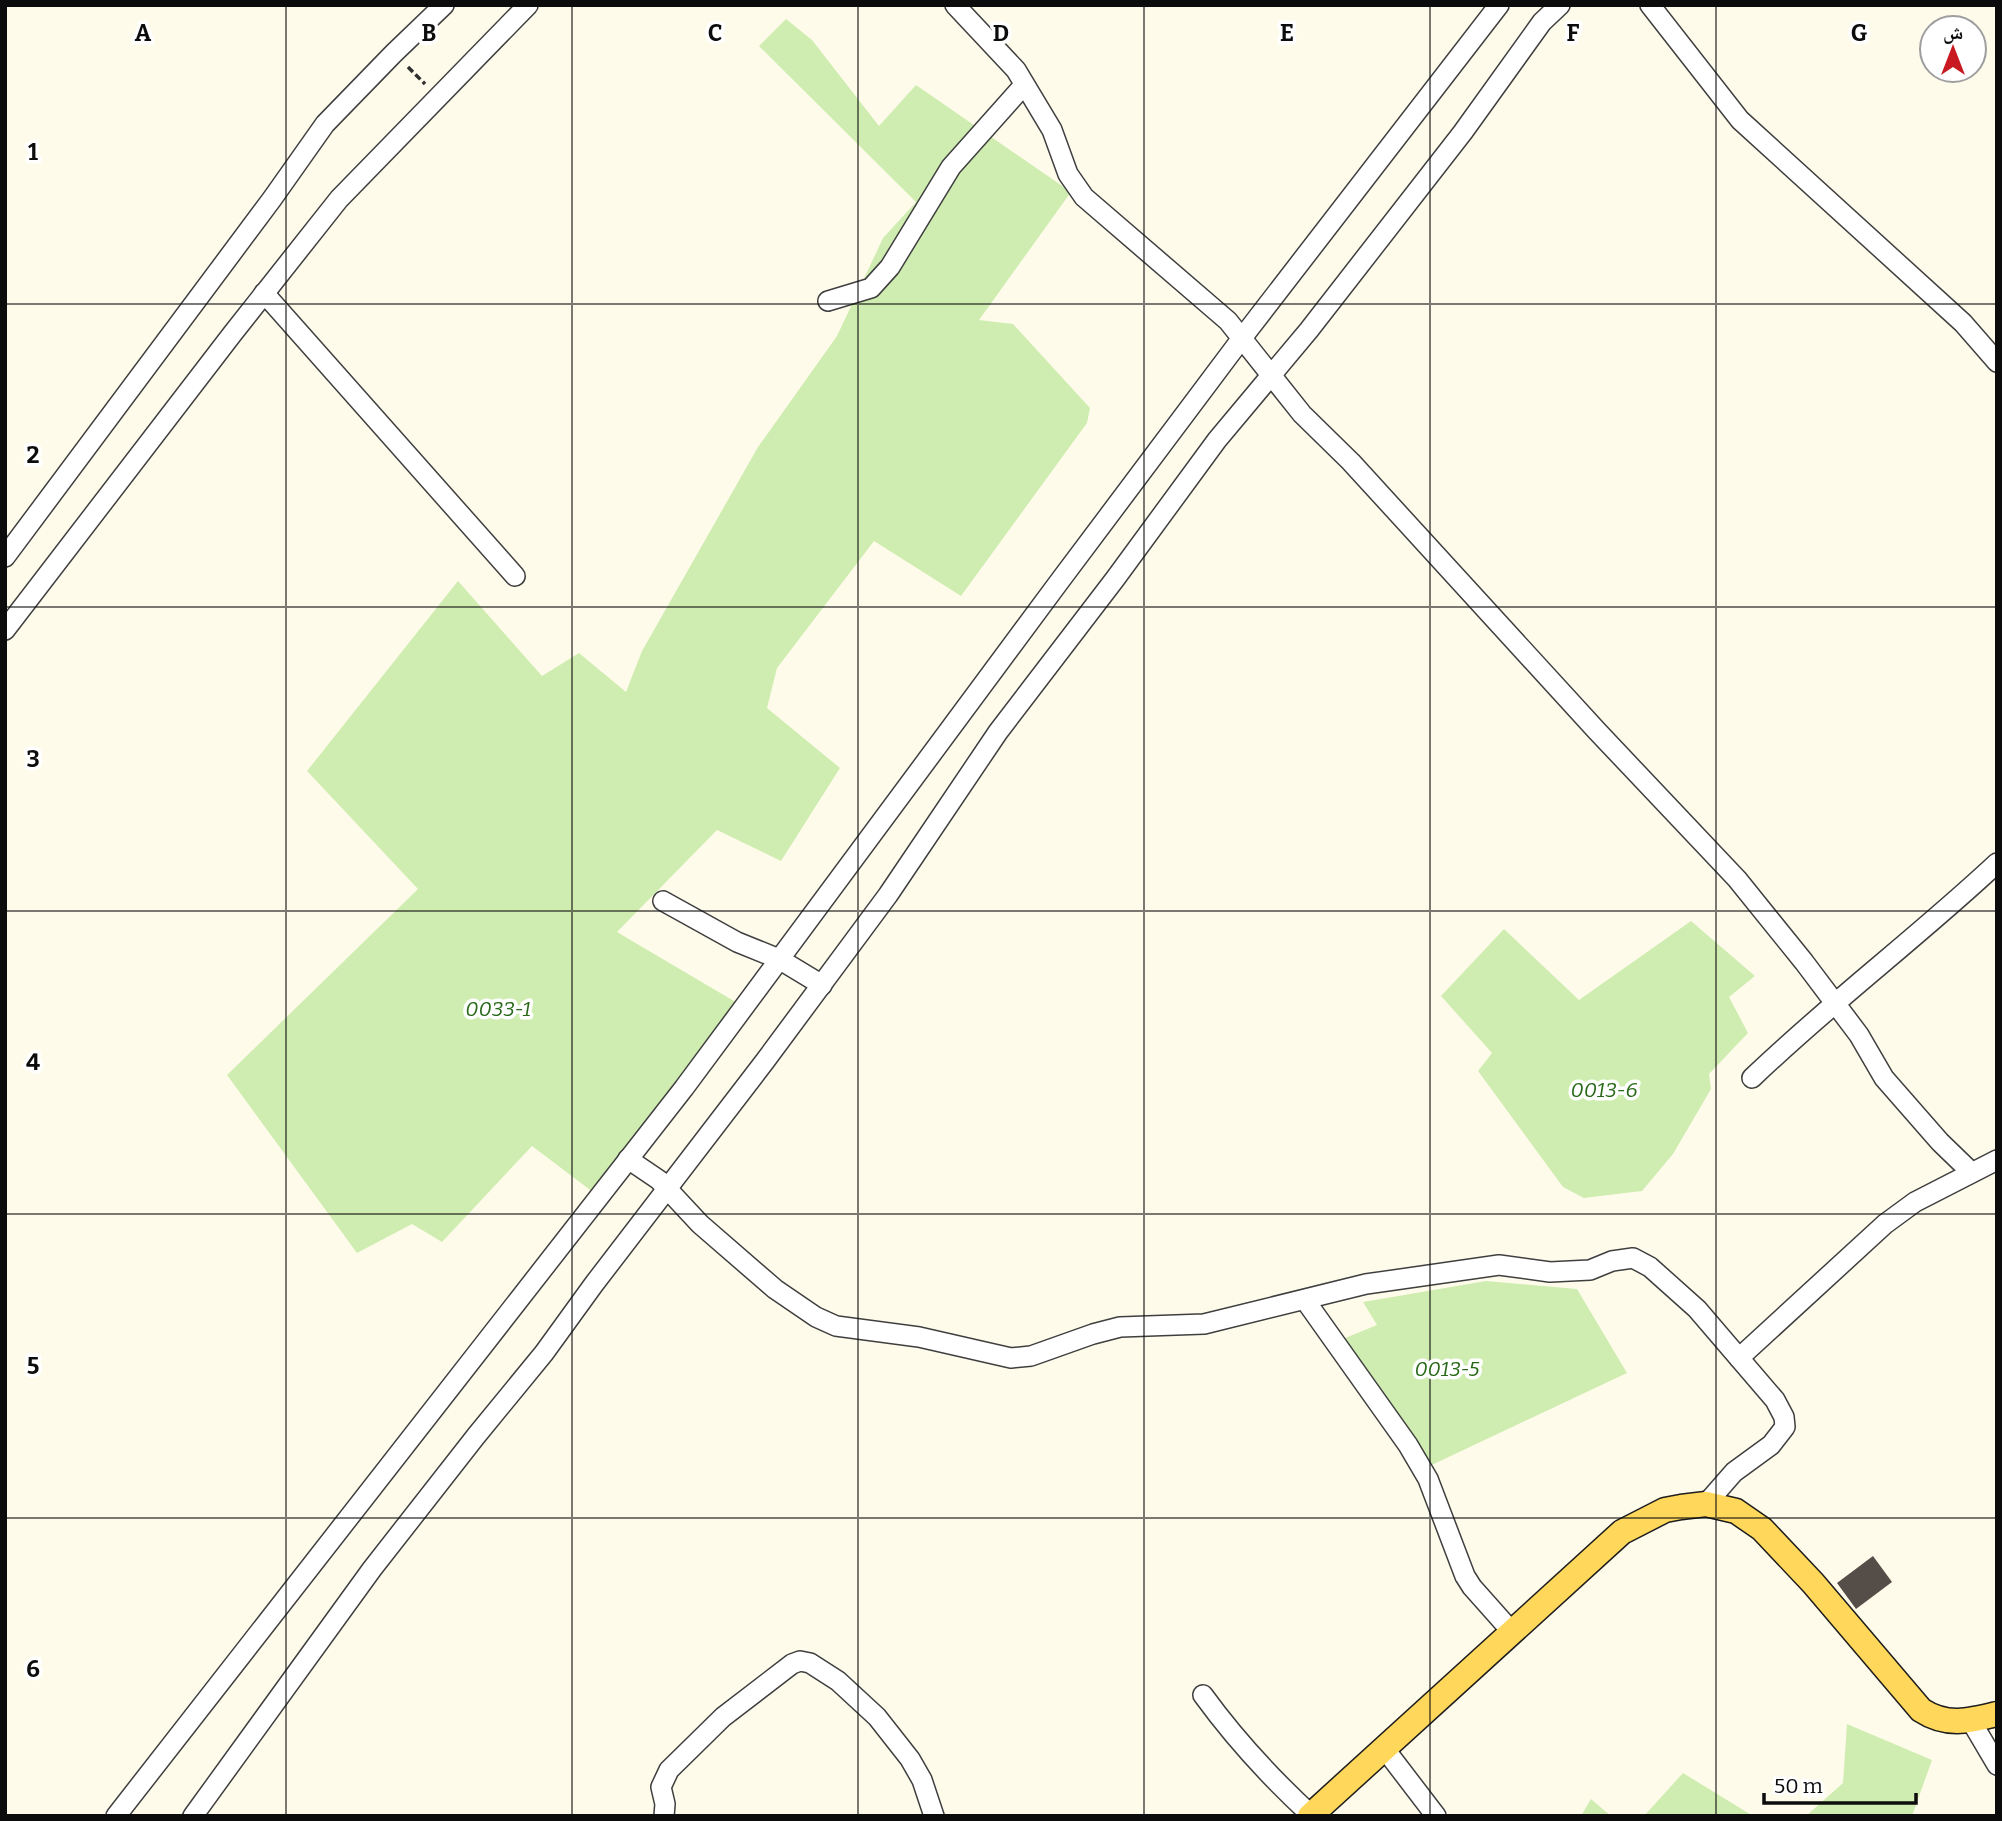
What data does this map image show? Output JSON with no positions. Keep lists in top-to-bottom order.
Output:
{
  "parks": ["0033-1", "0013-6", "0013-5"],
  "scale_bar": "50 m",
  "north": "top",
  "grid": {
    "columns": [
      "A",
      "B",
      "C",
      "D",
      "E",
      "F",
      "G"
    ],
    "rows": [
      "1",
      "2",
      "3",
      "4",
      "5",
      "6"
    ]
  }
}
